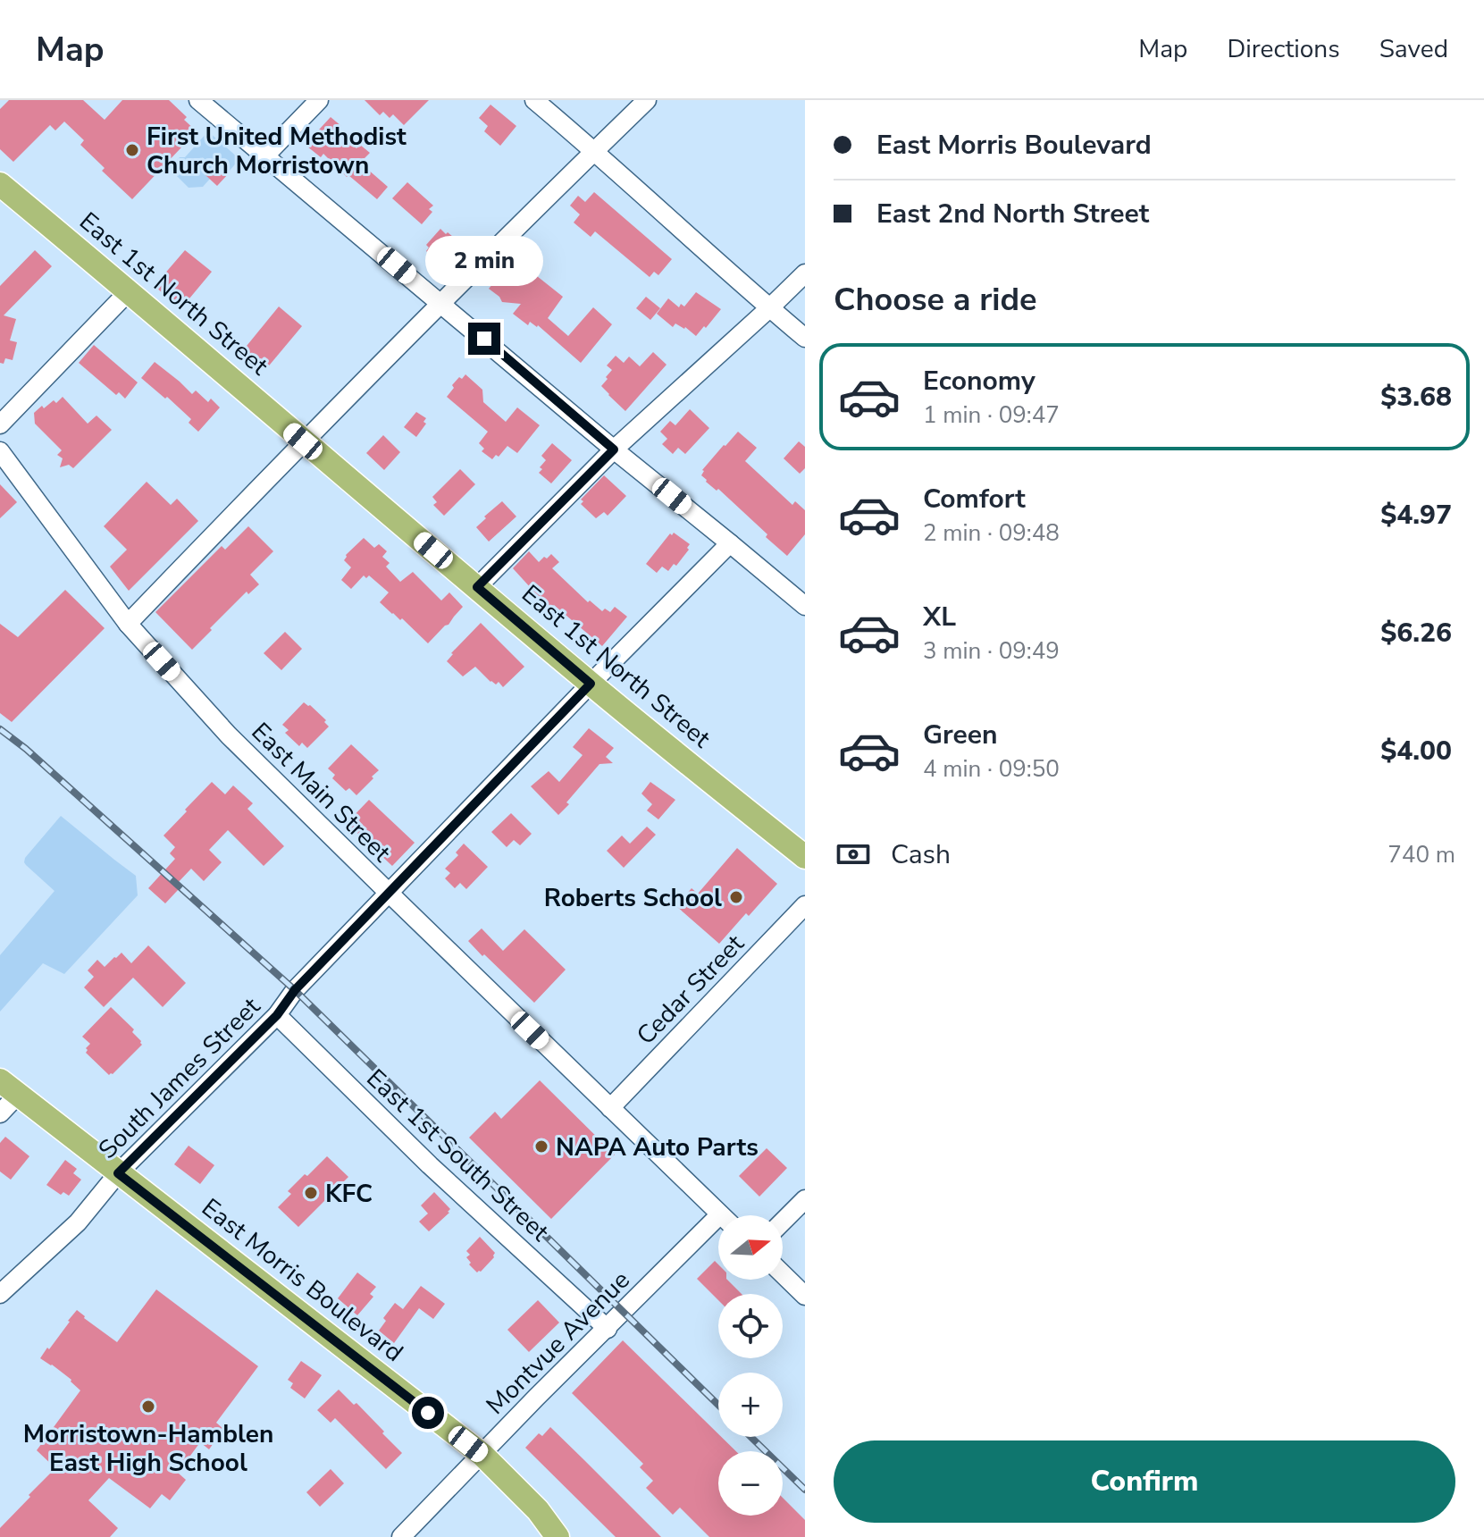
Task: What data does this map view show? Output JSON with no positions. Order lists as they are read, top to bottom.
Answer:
{
  "streets": {
    "main road": ["East 1st North Street", "East Morris Boulevard"],
    "street": [
      "East Main Street",
      "Cedar Street",
      "South James Street",
      "East 1st South Street",
      "Montvue Avenue"
    ]
  },
  "crossings": [
    ["East 1st North Street", "South James Street"],
    ["East Main Street", "Cedar Street"],
    ["East Main Street", "South James Street"],
    ["East Main Street", "Montvue Avenue"],
    ["South James Street", "East 1st South Street"],
    ["South James Street", "East Morris Boulevard"],
    ["East 1st South Street", "Montvue Avenue"],
    ["East Morris Boulevard", "Montvue Avenue"]
  ],
  "places": [
    "First United Methodist Church Morristown",
    "Roberts School",
    "NAPA Auto Parts",
    "KFC",
    "Morristown-Hamblen East High School"
  ],
  "north": "right",
  "page": {
    "header": "Map",
    "nav": ["Map", "Directions", "Saved"],
    "banner": ["East Morris Boulevard", "East 2nd North Street"],
    "bubble": "2 min",
    "heading": "Choose a ride",
    "list": [
      {
        "name": "Economy",
        "note": "1 min · 09:47",
        "value": "$3.68"
      },
      {
        "name": "Comfort",
        "note": "2 min · 09:48",
        "value": "$4.97"
      },
      {
        "name": "XL",
        "note": "3 min · 09:49",
        "value": "$6.26"
      },
      {
        "name": "Green",
        "note": "4 min · 09:50",
        "value": "$4.00"
      }
    ],
    "pay": ["Cash", "740 m"],
    "map_buttons": ["+", "−"],
    "buttons": "Confirm"
  }
}
